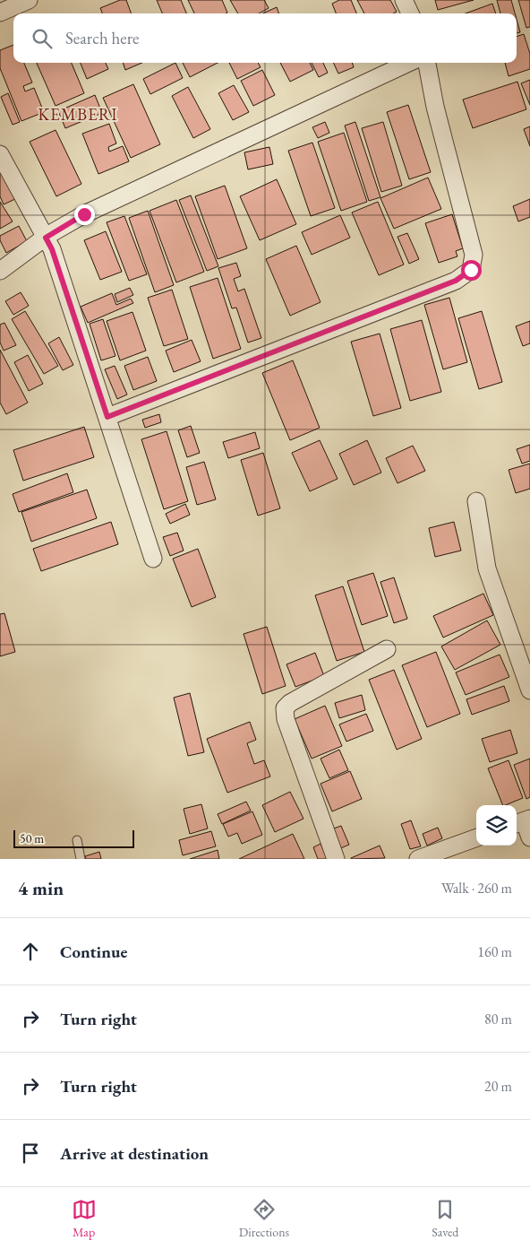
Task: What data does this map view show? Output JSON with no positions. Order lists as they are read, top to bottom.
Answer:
{
  "districts": ["KEMBERI"],
  "scale_bar": "50 m",
  "page": {
    "search": "Search here",
    "scale": "50 m",
    "heading": ["4 min", "Walk · 260 m"],
    "list": [
      ["Continue", "160 m"],
      ["Turn right", "80 m"],
      ["Turn right", "20 m"],
      "Arrive at destination"
    ],
    "nav": ["Map", "Directions", "Saved"]
  }
}
